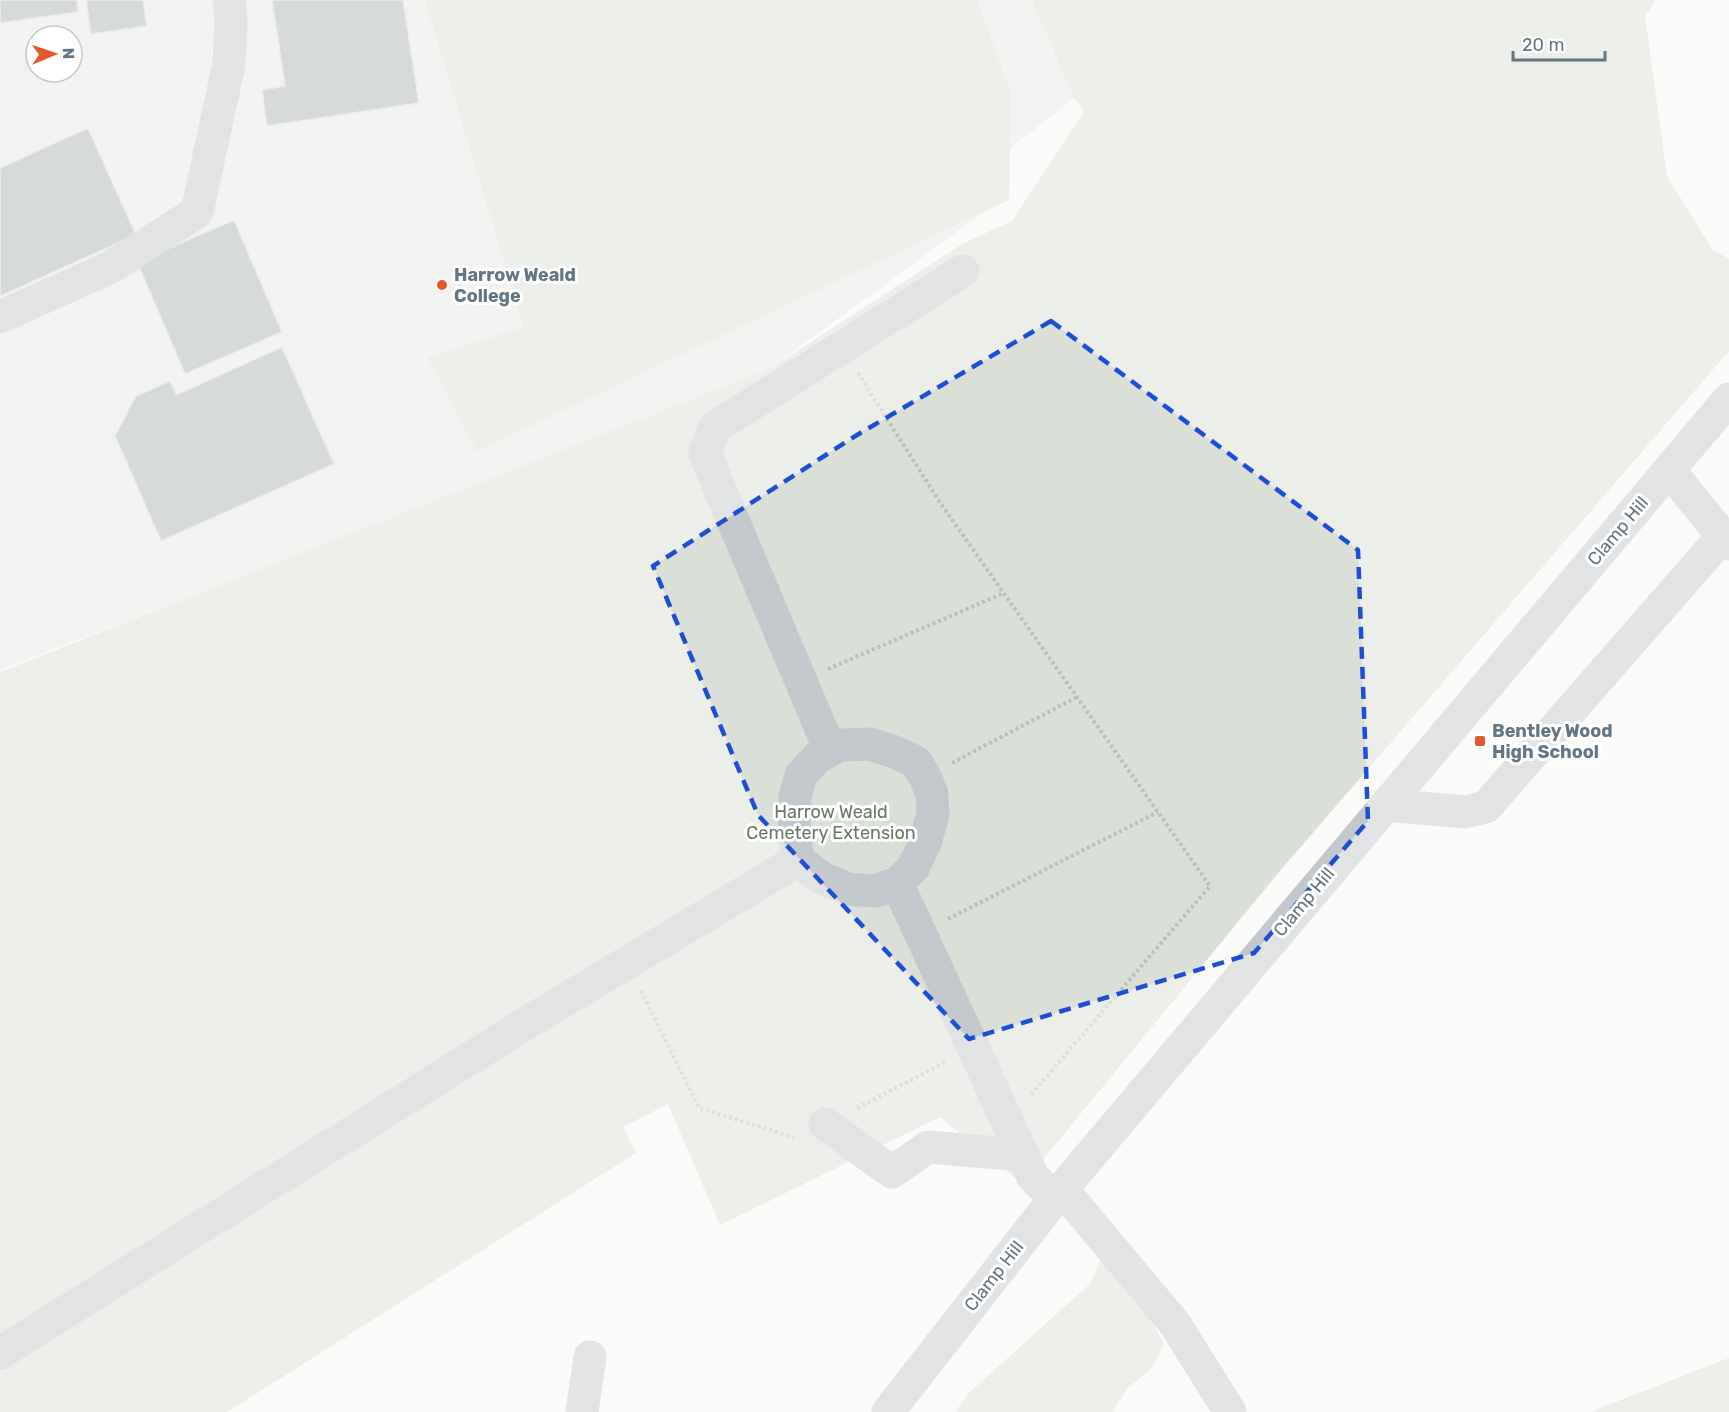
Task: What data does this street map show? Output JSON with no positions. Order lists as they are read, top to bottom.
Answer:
{
  "streets": {
    "street": ["Clamp Hill"]
  },
  "parks": ["Harrow Weald Cemetery Extension"],
  "places": {
    "other": ["Harrow Weald College"],
    "transit": ["Bentley Wood High School"]
  },
  "scale_bar": "20 m",
  "north": "right"
}
